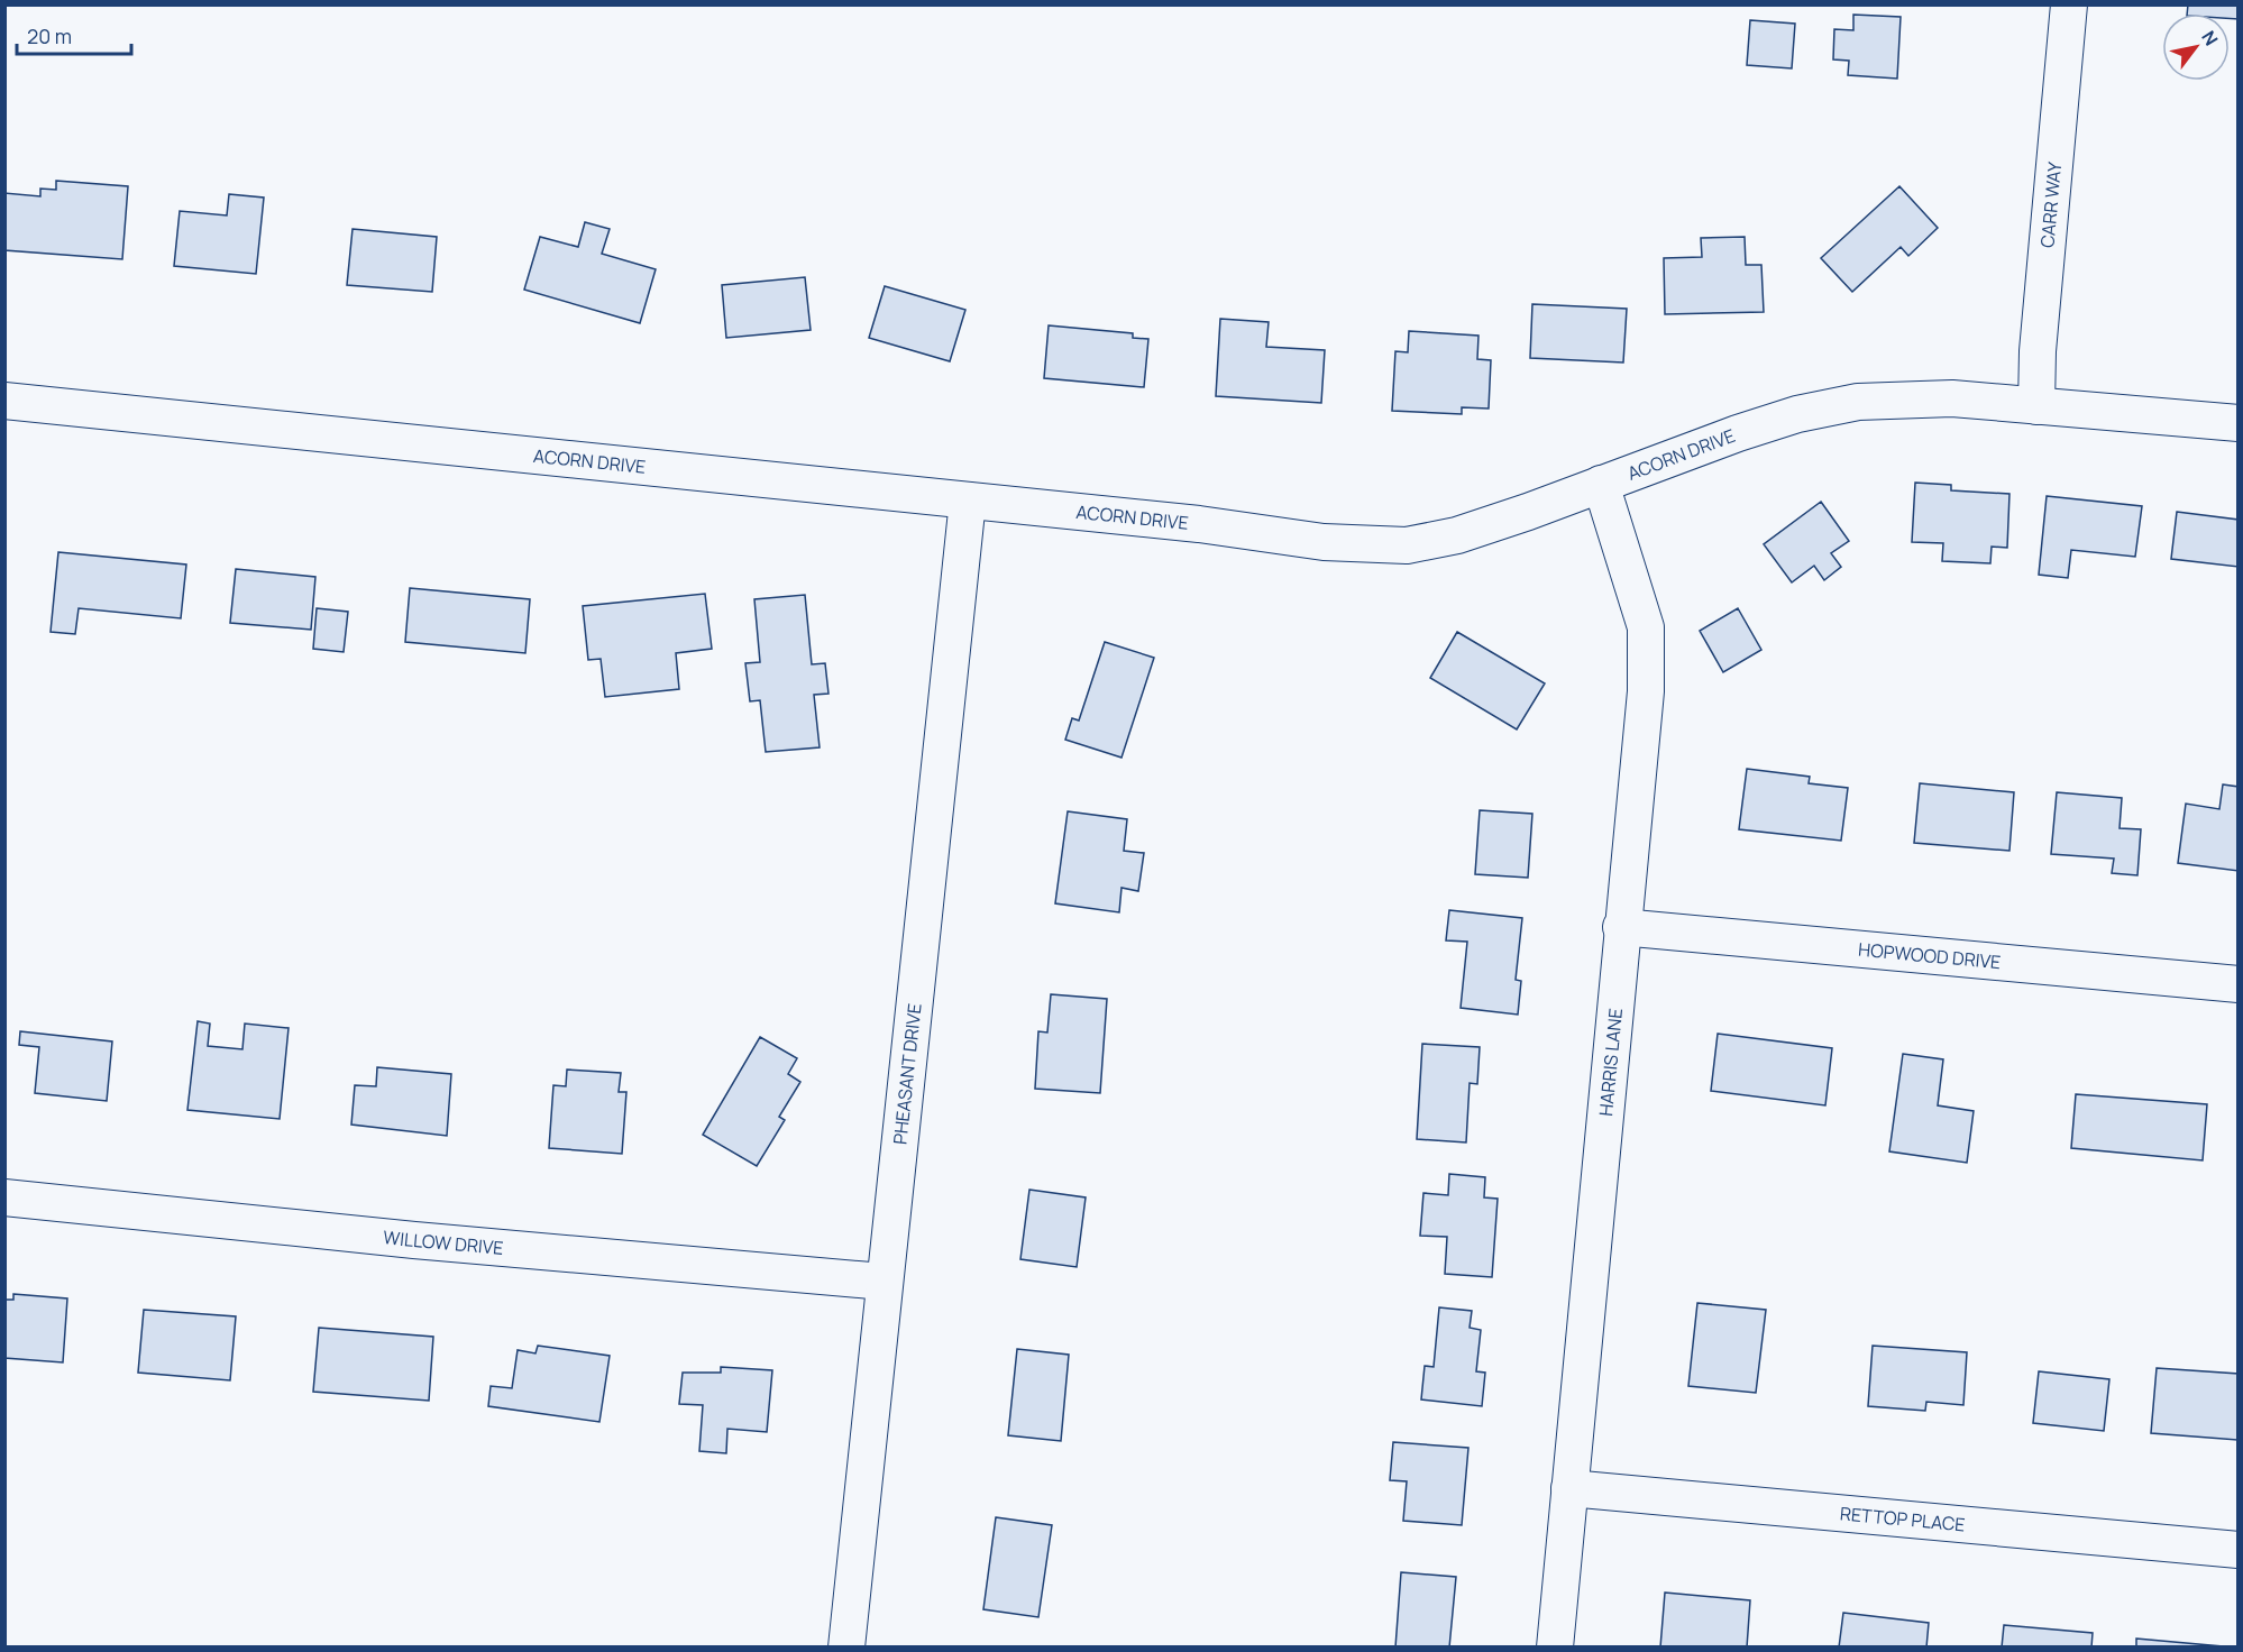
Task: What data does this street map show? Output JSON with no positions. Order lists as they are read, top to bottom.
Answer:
{
  "streets": {
    "street": [
      "CARR WAY",
      "ACORN DRIVE",
      "HOPWOOD DRIVE",
      "HARRIS LANE",
      "PHEASANT DRIVE",
      "WILLOW DRIVE",
      "RETTOP PLACE"
    ]
  },
  "crossings": [
    ["CARR WAY", "ACORN DRIVE"],
    ["ACORN DRIVE", "HARRIS LANE"],
    ["ACORN DRIVE", "PHEASANT DRIVE"],
    ["HOPWOOD DRIVE", "HARRIS LANE"],
    ["HARRIS LANE", "RETTOP PLACE"],
    ["PHEASANT DRIVE", "WILLOW DRIVE"]
  ],
  "scale_bar": "20 m",
  "north": "top right"
}
